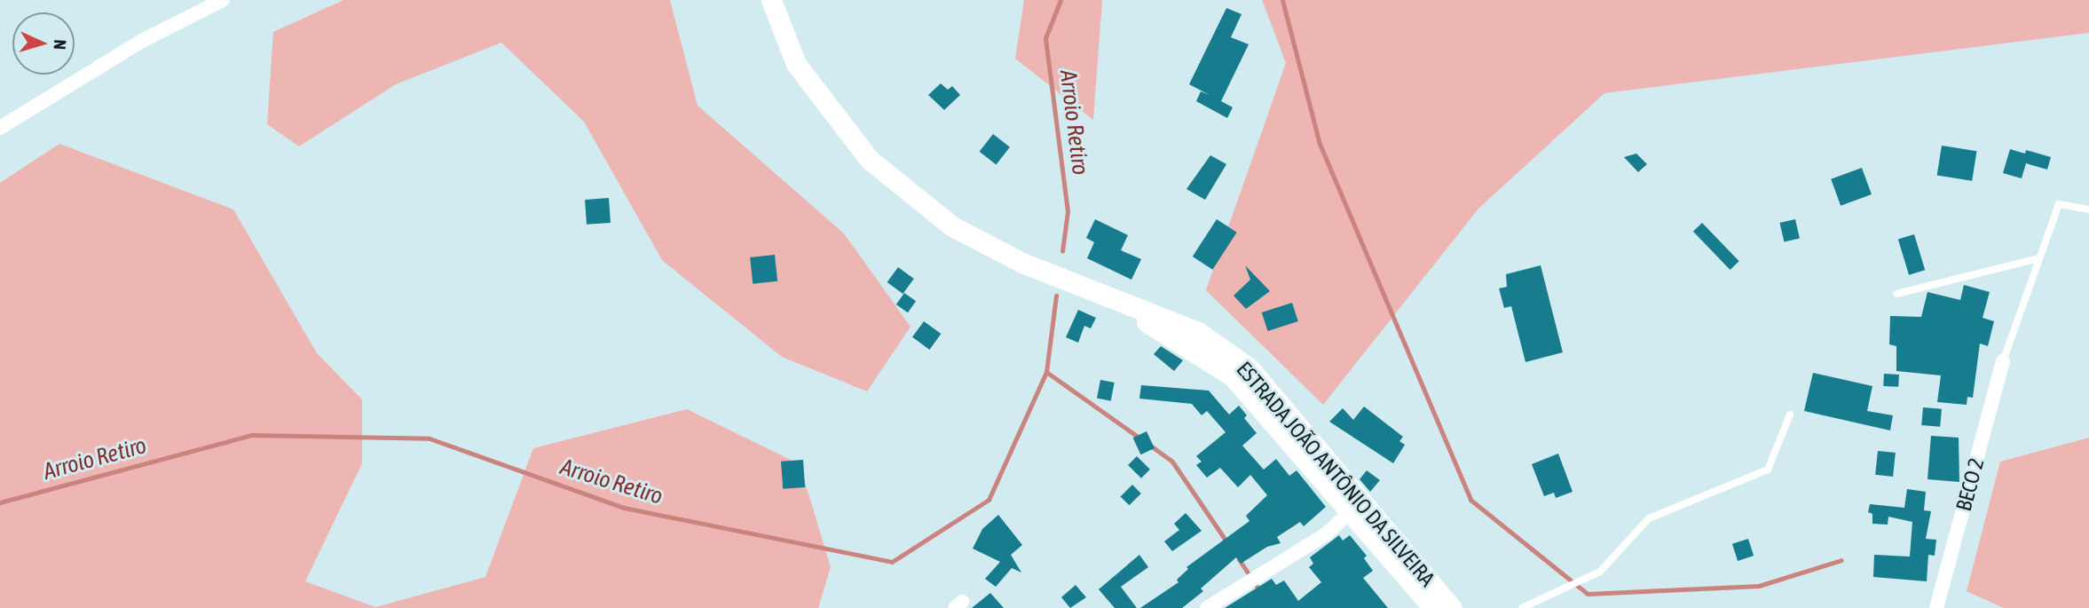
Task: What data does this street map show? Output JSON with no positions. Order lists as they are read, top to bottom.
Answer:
{
  "streets": {
    "main road": ["ESTRADA JOÃO ANTÔNIO DA SILVEIRA"],
    "street": ["BECO 2"]
  },
  "water": ["Arroio Retiro"],
  "north": "right"
}
